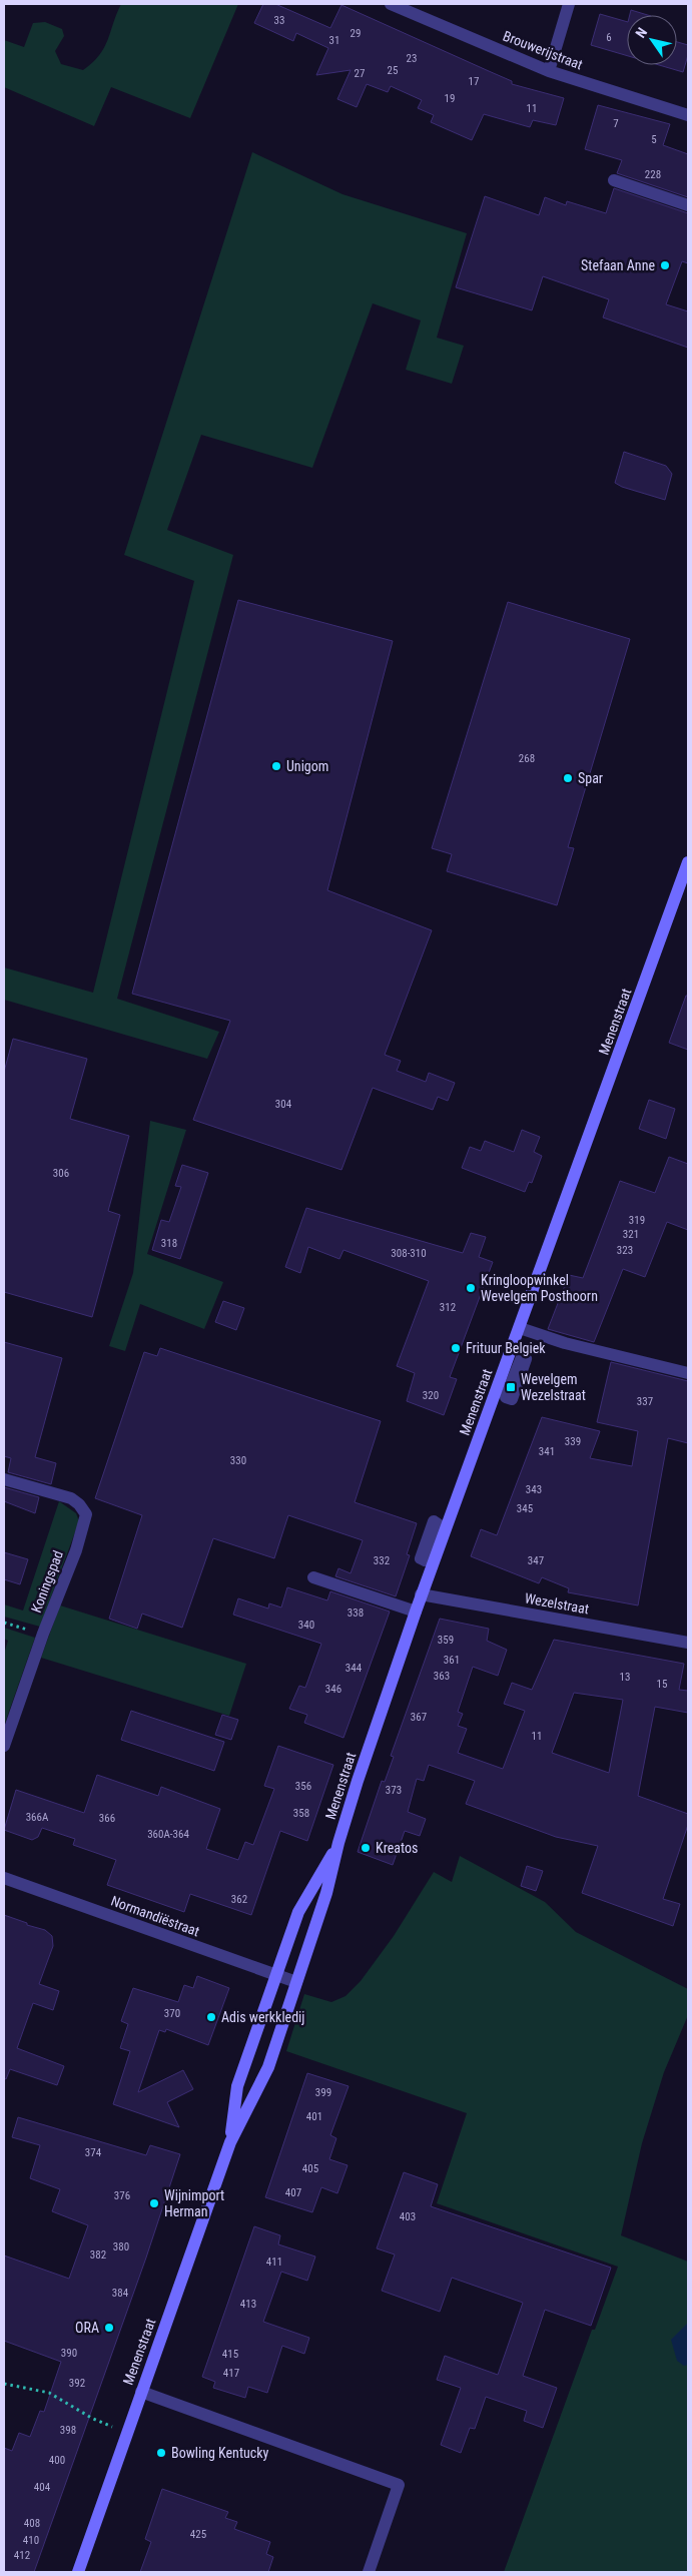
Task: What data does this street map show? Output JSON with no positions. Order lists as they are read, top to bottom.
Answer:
{
  "streets": {
    "main road": ["Menenstraat"],
    "street": [
      "Brouwerijstraat",
      "Koningspad",
      "Wezelstraat",
      "Normandiëstraat"
    ]
  },
  "crossings": [
    ["Menenstraat", "Wezelstraat"],
    ["Menenstraat", "Normandiëstraat"]
  ],
  "places": {
    "other": [
      "Stefaan Anne",
      "Unigom",
      "Spar",
      "Kringloopwinkel Wevelgem Posthoorn",
      "Frituur Belgiek",
      "Kreatos",
      "Adis werkkledij",
      "Wijnimport Herman",
      "ORA",
      "Bowling Kentucky"
    ],
    "transit": ["Wevelgem Wezelstraat"]
  },
  "house_numbers": [
    "33",
    "29",
    "6",
    "31",
    "23",
    "25",
    "27",
    "17",
    "19",
    "11",
    "7",
    "5",
    "228",
    "268",
    "304",
    "306",
    "319",
    "321",
    "318",
    "323",
    "308-310",
    "312",
    "320",
    "337",
    "339",
    "341",
    "330",
    "343",
    "345",
    "332",
    "347",
    "338",
    "340",
    "359",
    "361",
    "344",
    "363",
    "13",
    "15",
    "346",
    "367",
    "11",
    "356",
    "373",
    "358",
    "366A",
    "366",
    "360A-364",
    "362",
    "370",
    "399",
    "401",
    "374",
    "405",
    "407",
    "376",
    "403",
    "380",
    "382",
    "411",
    "384",
    "413",
    "390",
    "415",
    "417",
    "392",
    "398",
    "400",
    "404",
    "408",
    "425",
    "410",
    "412"
  ],
  "north": "top left"
}
